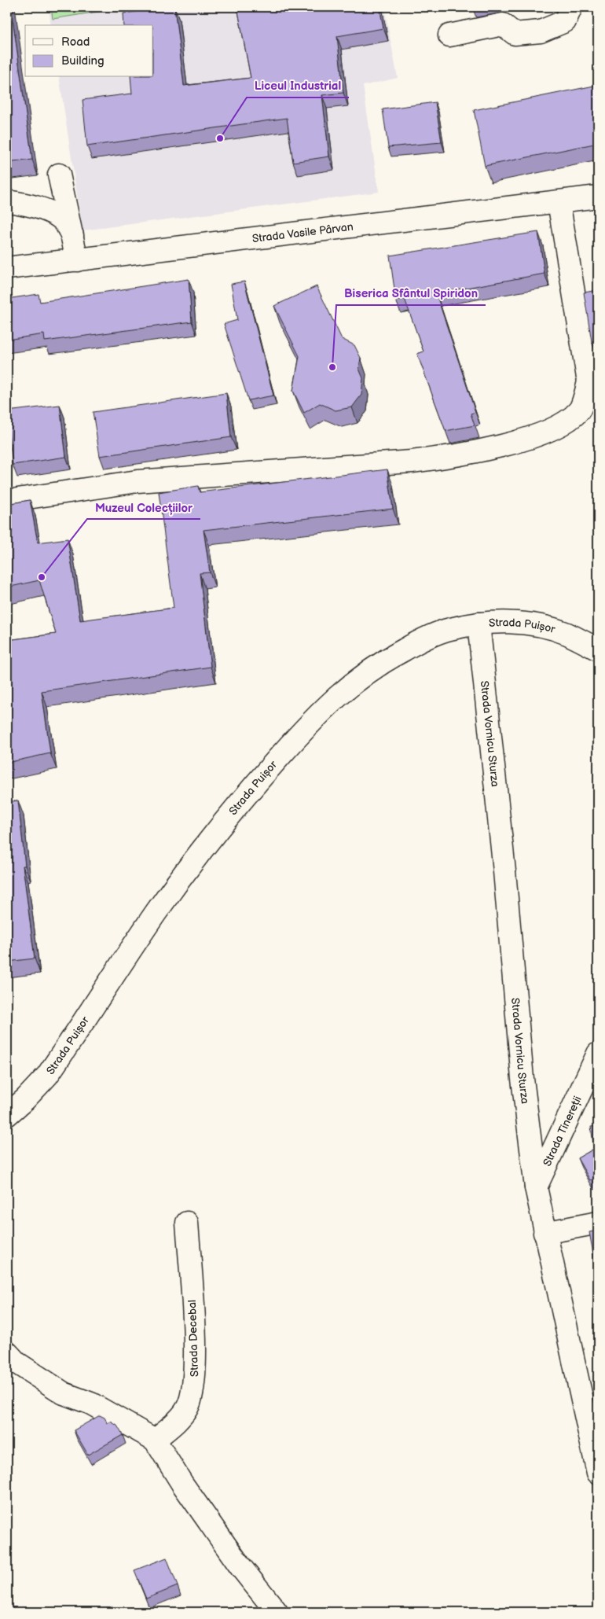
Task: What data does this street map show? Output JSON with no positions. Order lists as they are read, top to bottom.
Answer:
{
  "streets": {
    "street": [
      "Strada Vasile Pârvan",
      "Strada Puișor",
      "Strada Vornicu Sturza",
      "Strada Tinereții",
      "Strada Decebal"
    ]
  },
  "crossings": [
    ["Strada Puișor", "Strada Vornicu Sturza"],
    ["Strada Vornicu Sturza", "Strada Tinereții"]
  ],
  "places": ["Liceul Industrial", "Biserica Sfântul Spiridon", "Muzeul Colecțiilor"],
  "legend": ["Road", "Building"]
}
